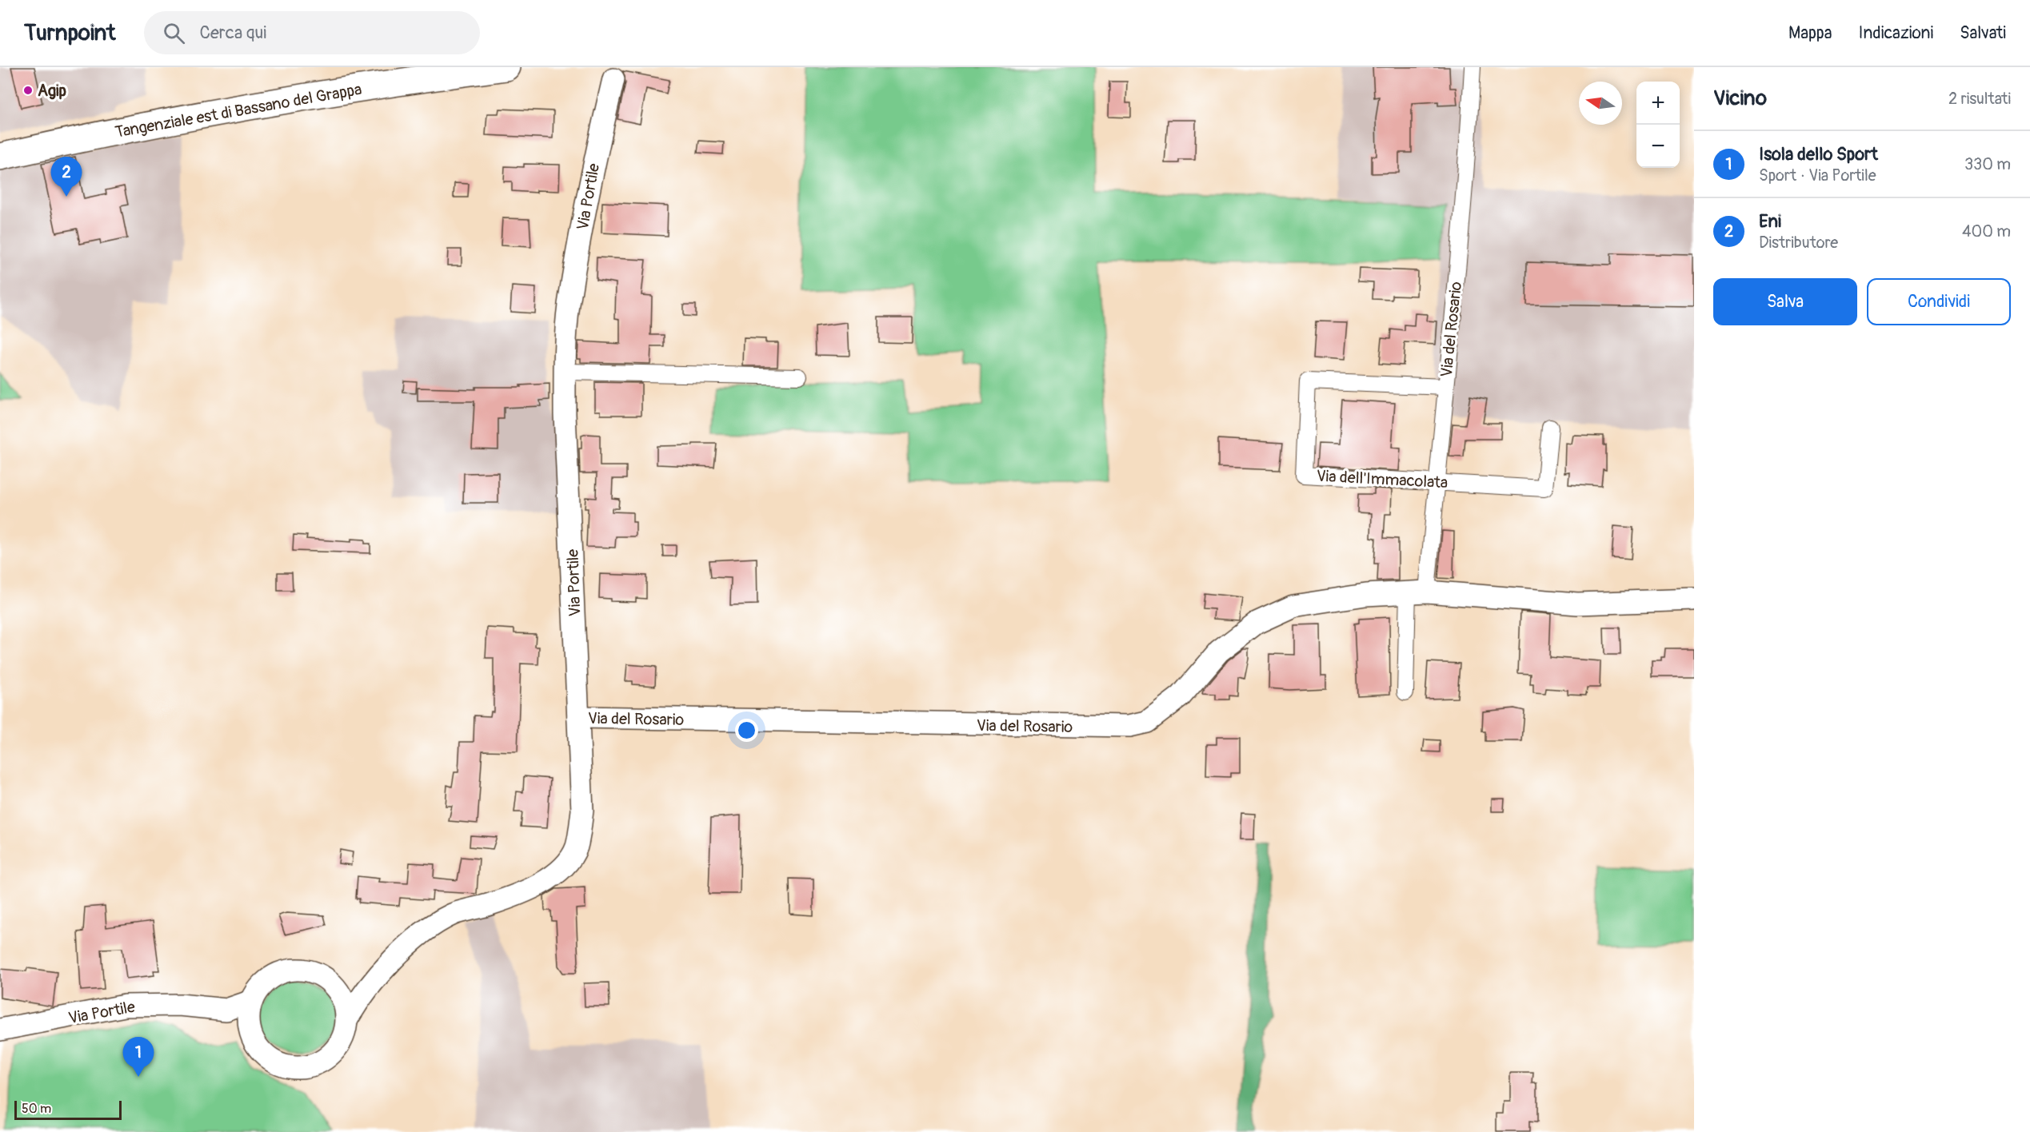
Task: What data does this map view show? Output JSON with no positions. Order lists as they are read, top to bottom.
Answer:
{
  "streets": {
    "highway": ["Tangenziale est di Bassano del Grappa"],
    "street": ["Via Portile", "Via del Rosario", "Via dell'Immacolata"]
  },
  "crossings": [
    ["Via Portile", "Via del Rosario"],
    ["Via del Rosario", "Via dell'Immacolata"]
  ],
  "places": ["Agip"],
  "scale_bar": "50 m",
  "north": "left",
  "page": {
    "header": "Turnpoint",
    "search": "Cerca qui",
    "nav": ["Mappa", "Indicazioni", "Salvati"],
    "heading": ["Vicino", "2 risultati"],
    "map_buttons": ["+", "−"],
    "list": [
      {
        "mark": "1",
        "name": "Isola dello Sport",
        "note": "Sport · Via Portile",
        "value": "330 m"
      },
      {
        "mark": "2",
        "name": "Eni",
        "note": "Distributore",
        "value": "400 m"
      }
    ],
    "pins": ["2", "1"],
    "buttons": ["Salva", "Condividi"],
    "scale": "50 m"
  }
}
